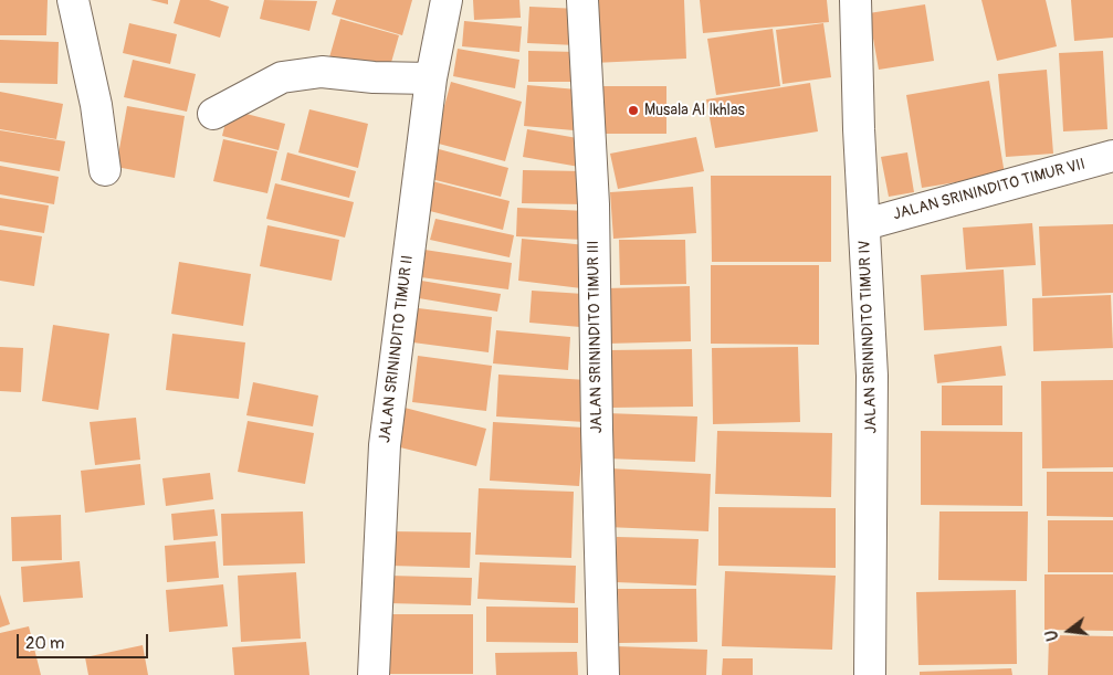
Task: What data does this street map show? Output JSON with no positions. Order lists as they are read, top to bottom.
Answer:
{
  "streets": {
    "street": [
      "JALAN SRININDITO TIMUR VII",
      "JALAN SRININDITO TIMUR III",
      "JALAN SRININDITO TIMUR IV",
      "JALAN SRININDITO TIMUR II"
    ]
  },
  "crossings": [
    ["JALAN SRININDITO TIMUR VII", "JALAN SRININDITO TIMUR IV"]
  ],
  "places": ["Musala Al Ikhlas"],
  "scale_bar": "20 m",
  "north": "left"
}
